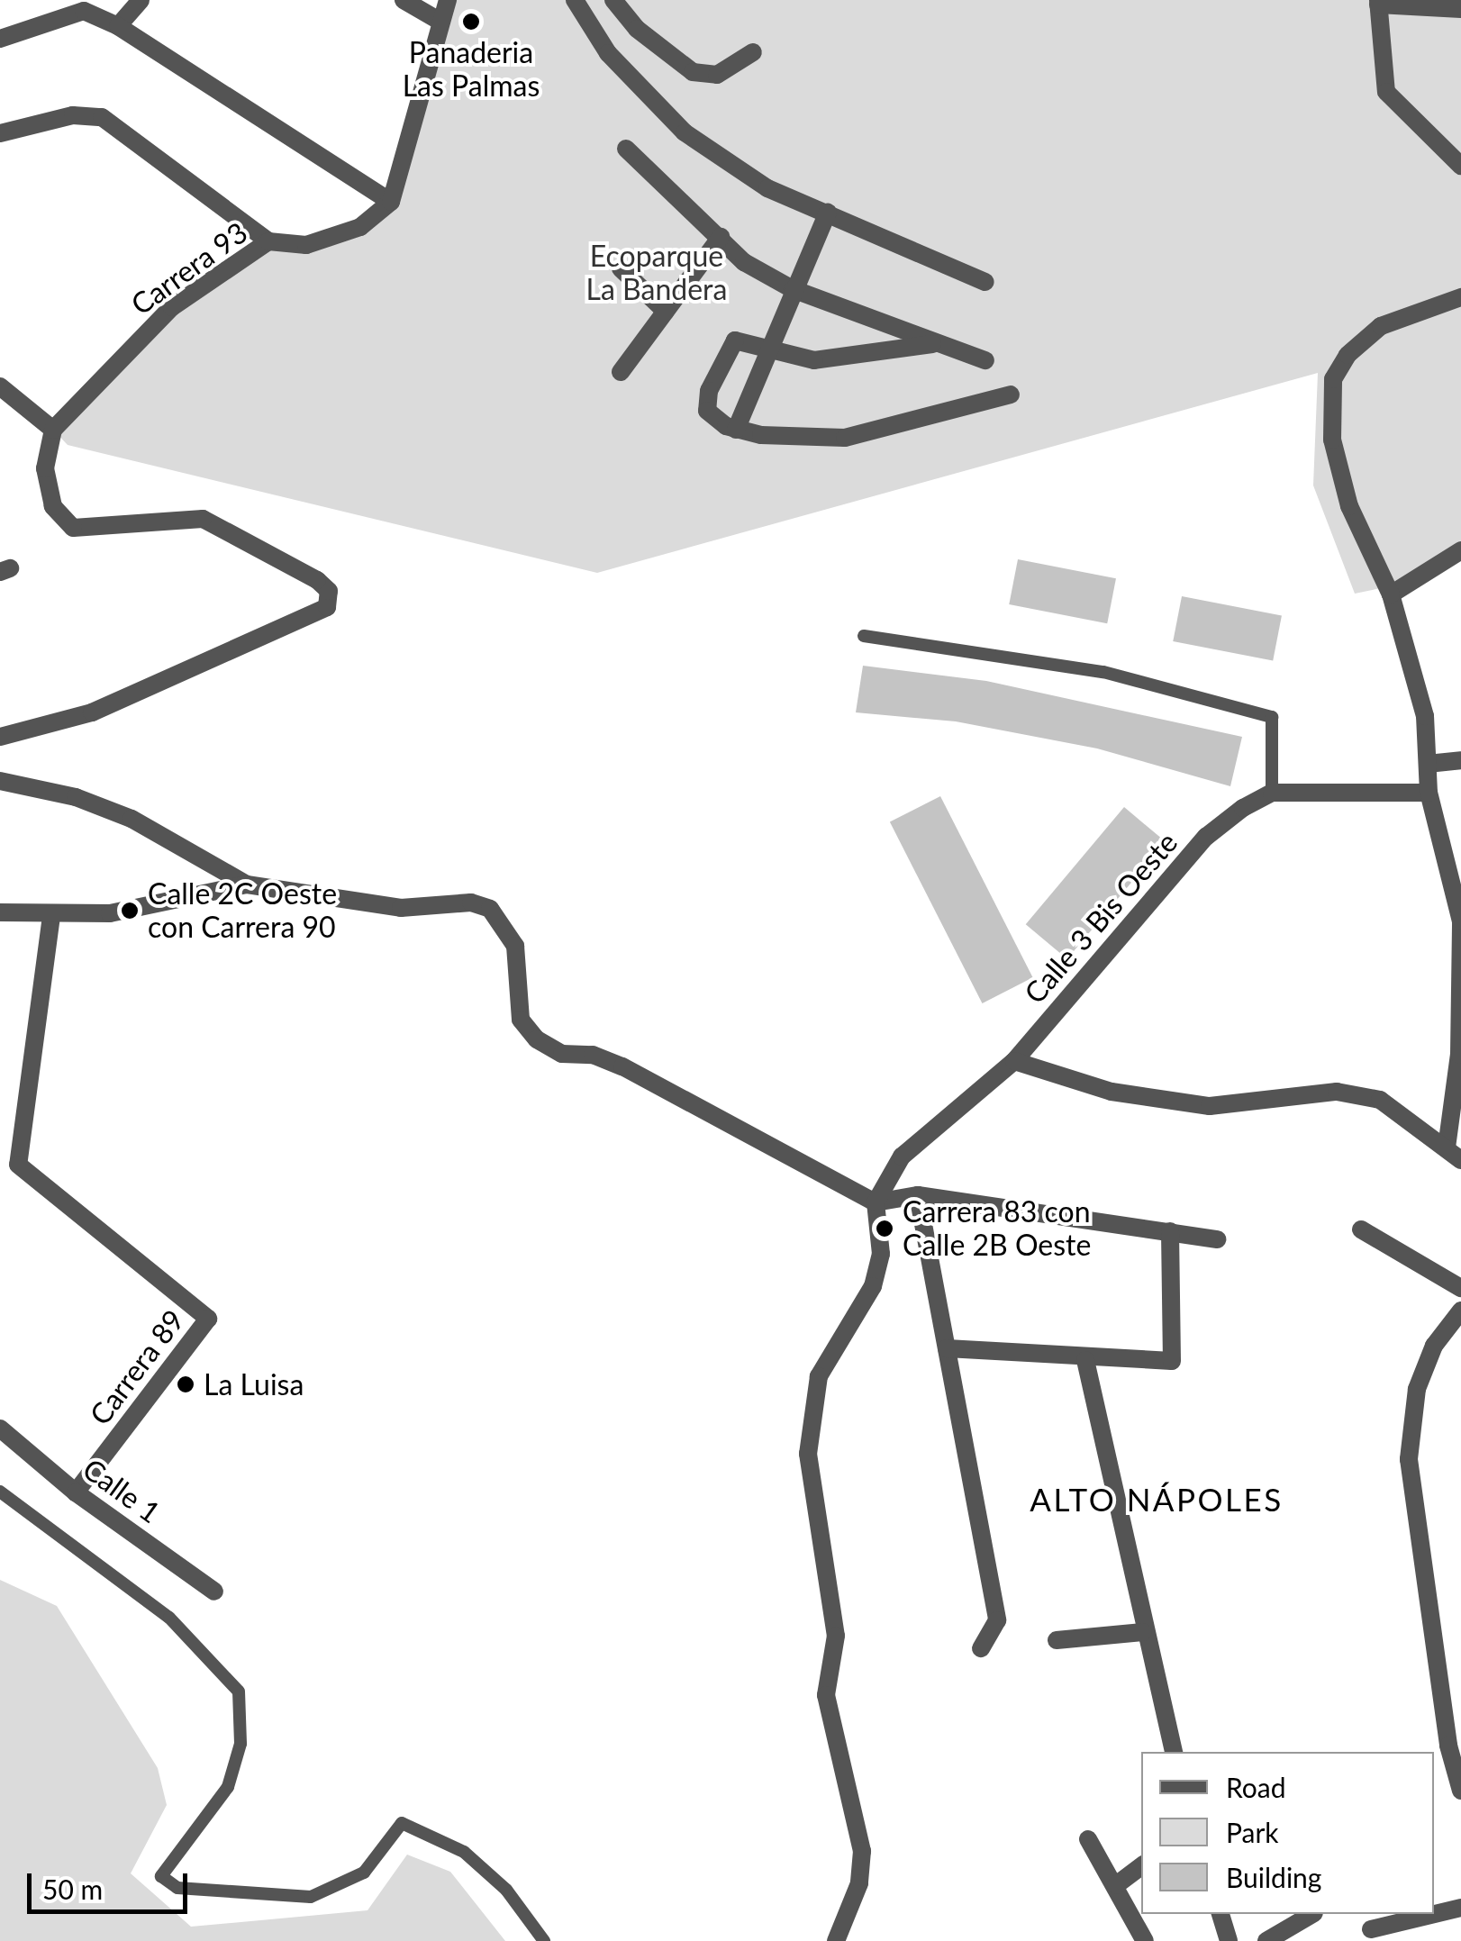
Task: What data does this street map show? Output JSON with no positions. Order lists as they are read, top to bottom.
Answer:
{
  "streets": {
    "street": [
      "Carrera 93",
      "Calle 3 Bis Oeste",
      "Carrera 89",
      "Calle 1"
    ]
  },
  "crossings": [
    ["Carrera 89", "Calle 1"]
  ],
  "districts": ["ALTO NÁPOLES"],
  "parks": ["Ecoparque La Bandera"],
  "places": [
    "Panaderia Las Palmas",
    "Calle 2C Oeste con Carrera 90",
    "Carrera 83 con Calle 2B Oeste",
    "La Luisa"
  ],
  "legend": ["Road", "Park", "Building"],
  "scale_bar": "50 m"
}
